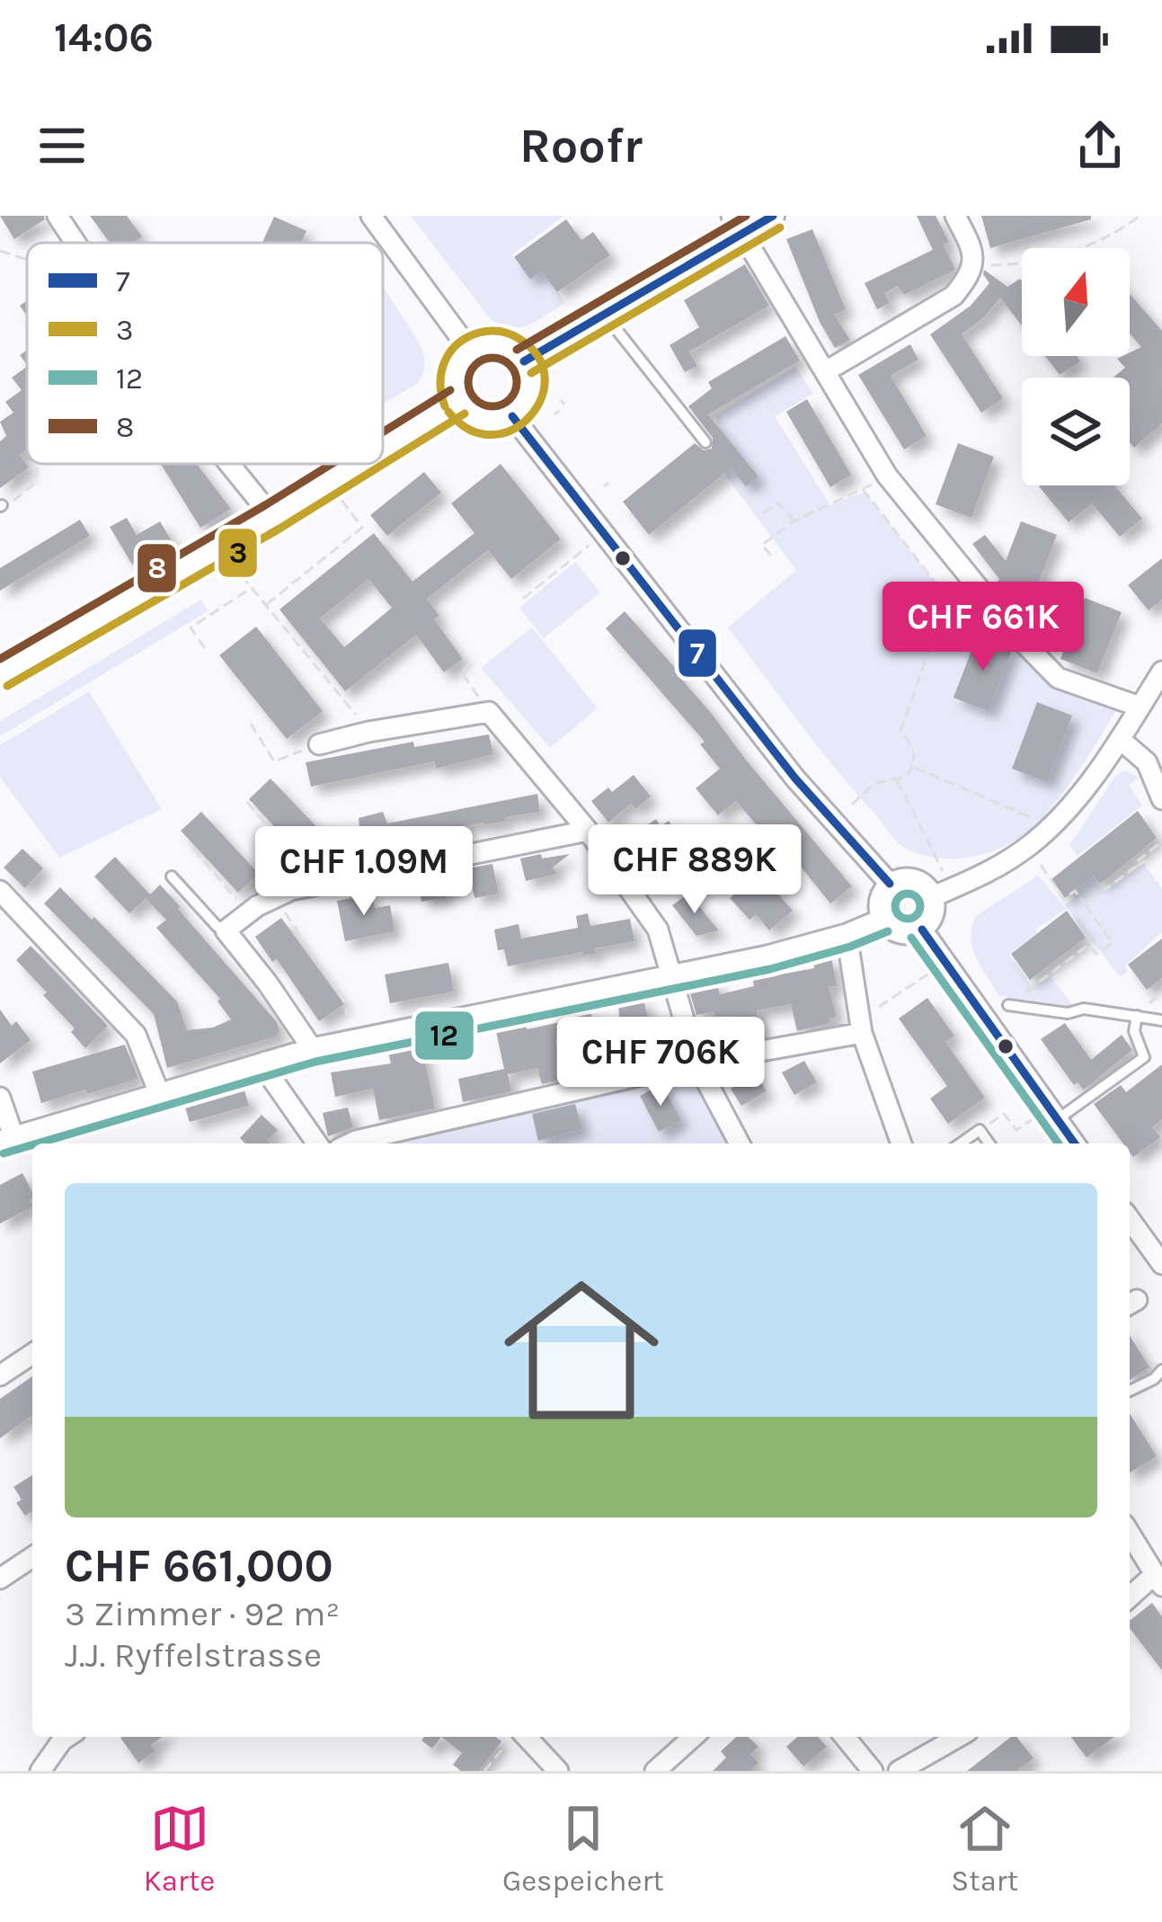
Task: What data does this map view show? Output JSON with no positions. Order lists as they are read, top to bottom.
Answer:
{
  "lines": [
    "transit line 7",
    "transit line 8",
    "transit line 3",
    "transit line 12"
  ],
  "legend": [
    "7",
    "3",
    "12",
    "8"
  ],
  "north": "top",
  "page": {
    "status": "14:06",
    "header": "Roofr",
    "price": [
      "CHF 661K",
      "CHF 889K",
      "CHF 1.09M",
      "CHF 706K"
    ],
    "list": [
      {
        "name": "CHF 661,000",
        "note": "3 Zimmer · 92 m² · J.J. Ryffelstrasse"
      }
    ],
    "tabs": ["Karte", "Gespeichert", "Start"]
  }
}
